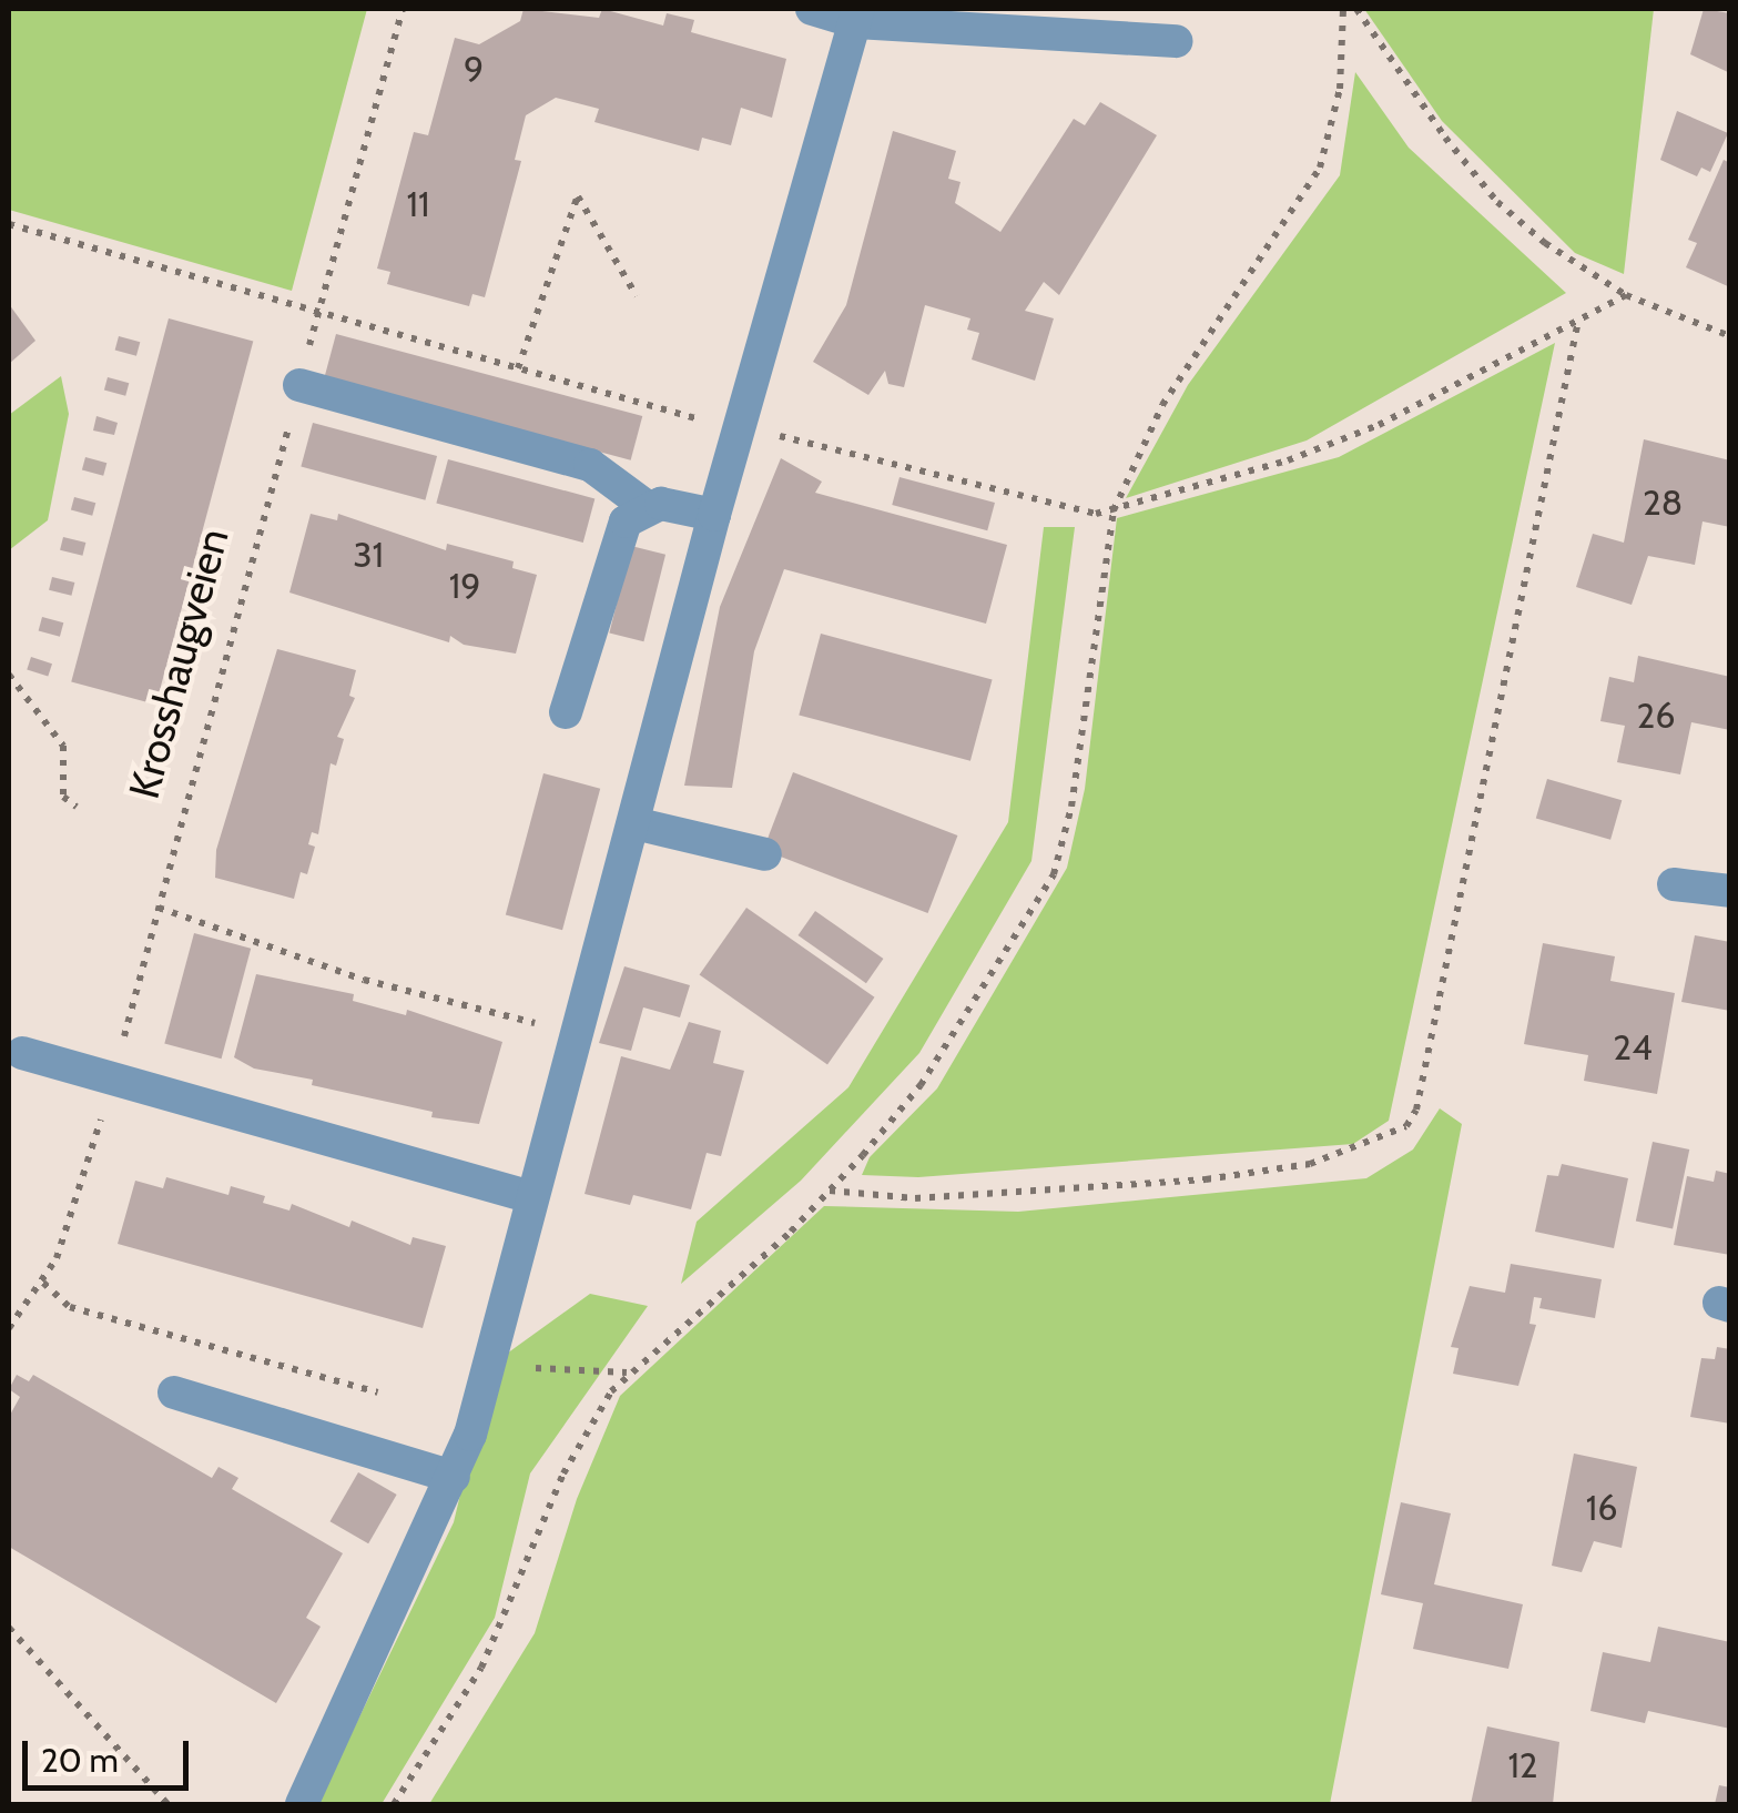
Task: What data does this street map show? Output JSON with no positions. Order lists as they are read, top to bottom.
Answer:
{
  "streets": {
    "path": ["Krosshaugveien"]
  },
  "house_numbers": [
    "9",
    "11",
    "28",
    "31",
    "19",
    "26",
    "24",
    "16",
    "12"
  ],
  "scale_bar": "20 m"
}
